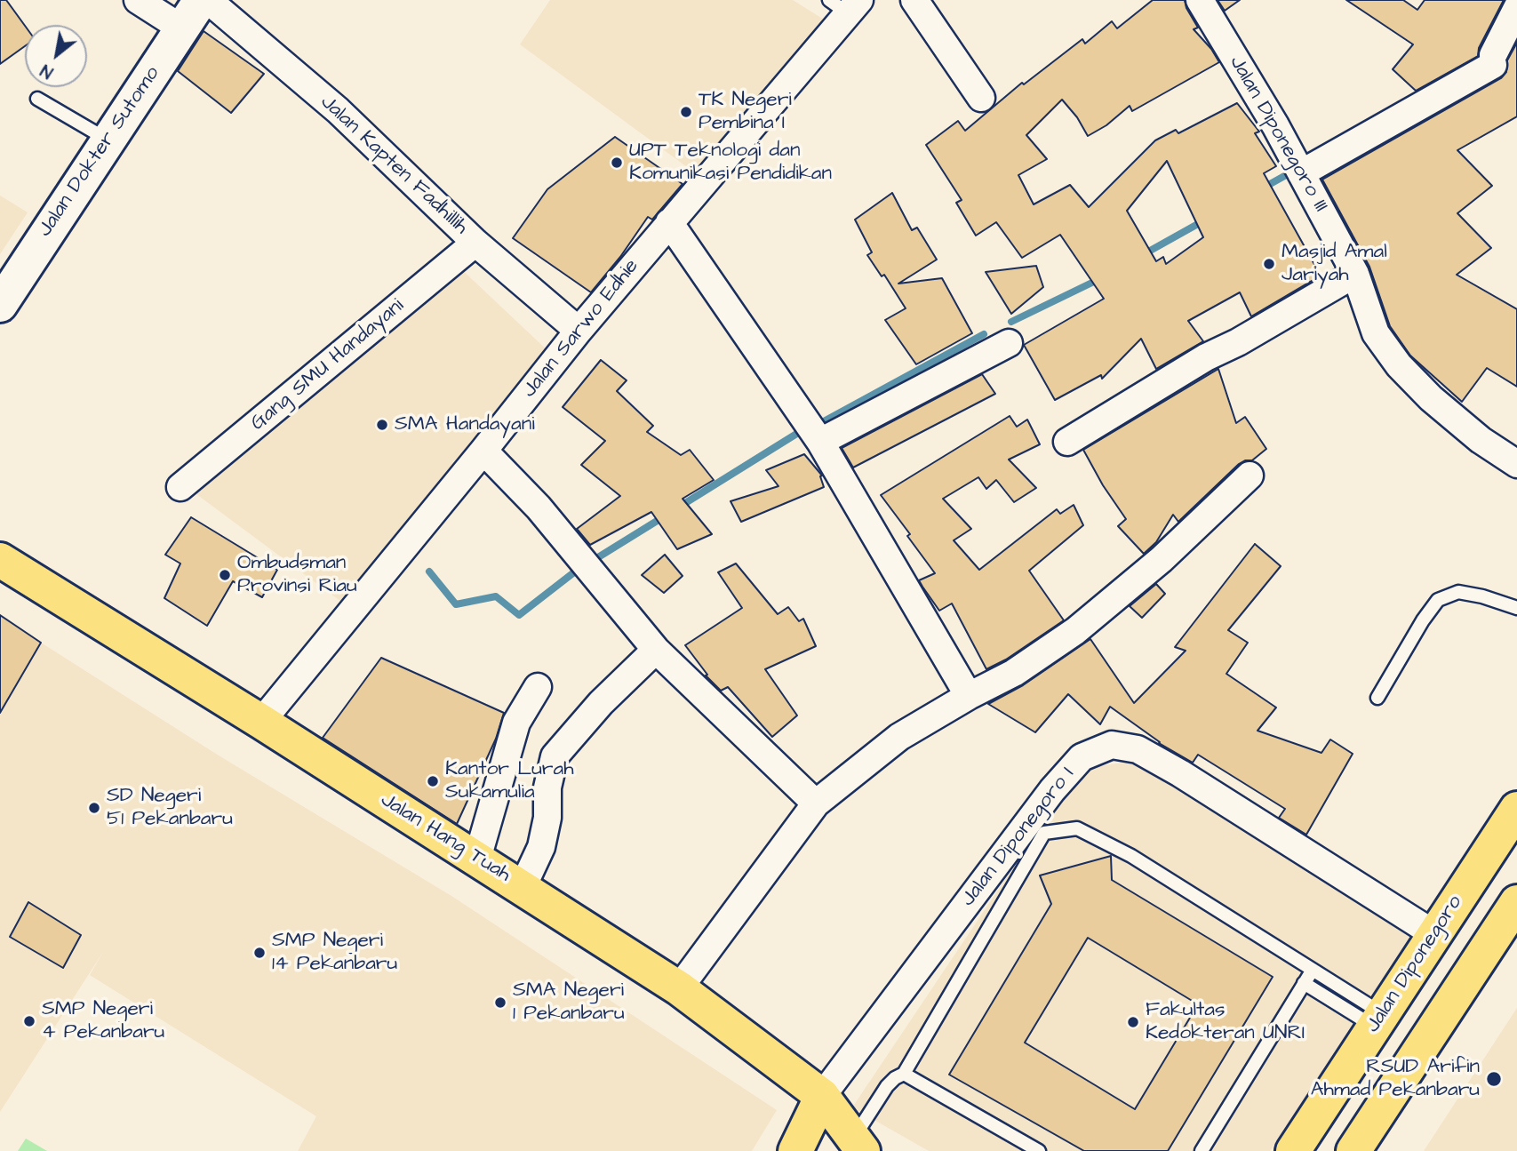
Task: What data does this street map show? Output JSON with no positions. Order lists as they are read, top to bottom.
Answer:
{
  "streets": {
    "main road": ["Jalan Dokter Sutomo", "Jalan Hang Tuah", "Jalan Diponegoro"],
    "street": [
      "Jalan Diponegoro III",
      "Jalan Kapten Fadhillih",
      "Jalan Sarwo Edhie",
      "Gang SMU Handayani",
      "Jalan Diponegoro I"
    ]
  },
  "crossings": [
    ["Jalan Kapten Fadhillih", "Jalan Sarwo Edhie"],
    ["Jalan Kapten Fadhillih", "Gang SMU Handayani"],
    ["Jalan Sarwo Edhie", "Jalan Hang Tuah"],
    ["Jalan Diponegoro I", "Jalan Hang Tuah"],
    ["Jalan Diponegoro I", "Jalan Diponegoro"]
  ],
  "places": [
    "TK Negeri Pembina I",
    "UPT Teknologi dan Komunikasi Pendidikan",
    "Masjid Amal Jariyah",
    "SMA Handayani",
    "Ombudsman Provinsi Riau",
    "Kantor Lurah Sukamulia",
    "SD Negeri 51 Pekanbaru",
    "SMP Negeri 14 Pekanbaru",
    "SMA Negeri 1 Pekanbaru",
    "SMP Negeri 4 Pekanbaru",
    "Fakultas Kedokteran UNRI",
    "RSUD Arifin Ahmad Pekanbaru"
  ],
  "north": "bottom left"
}
